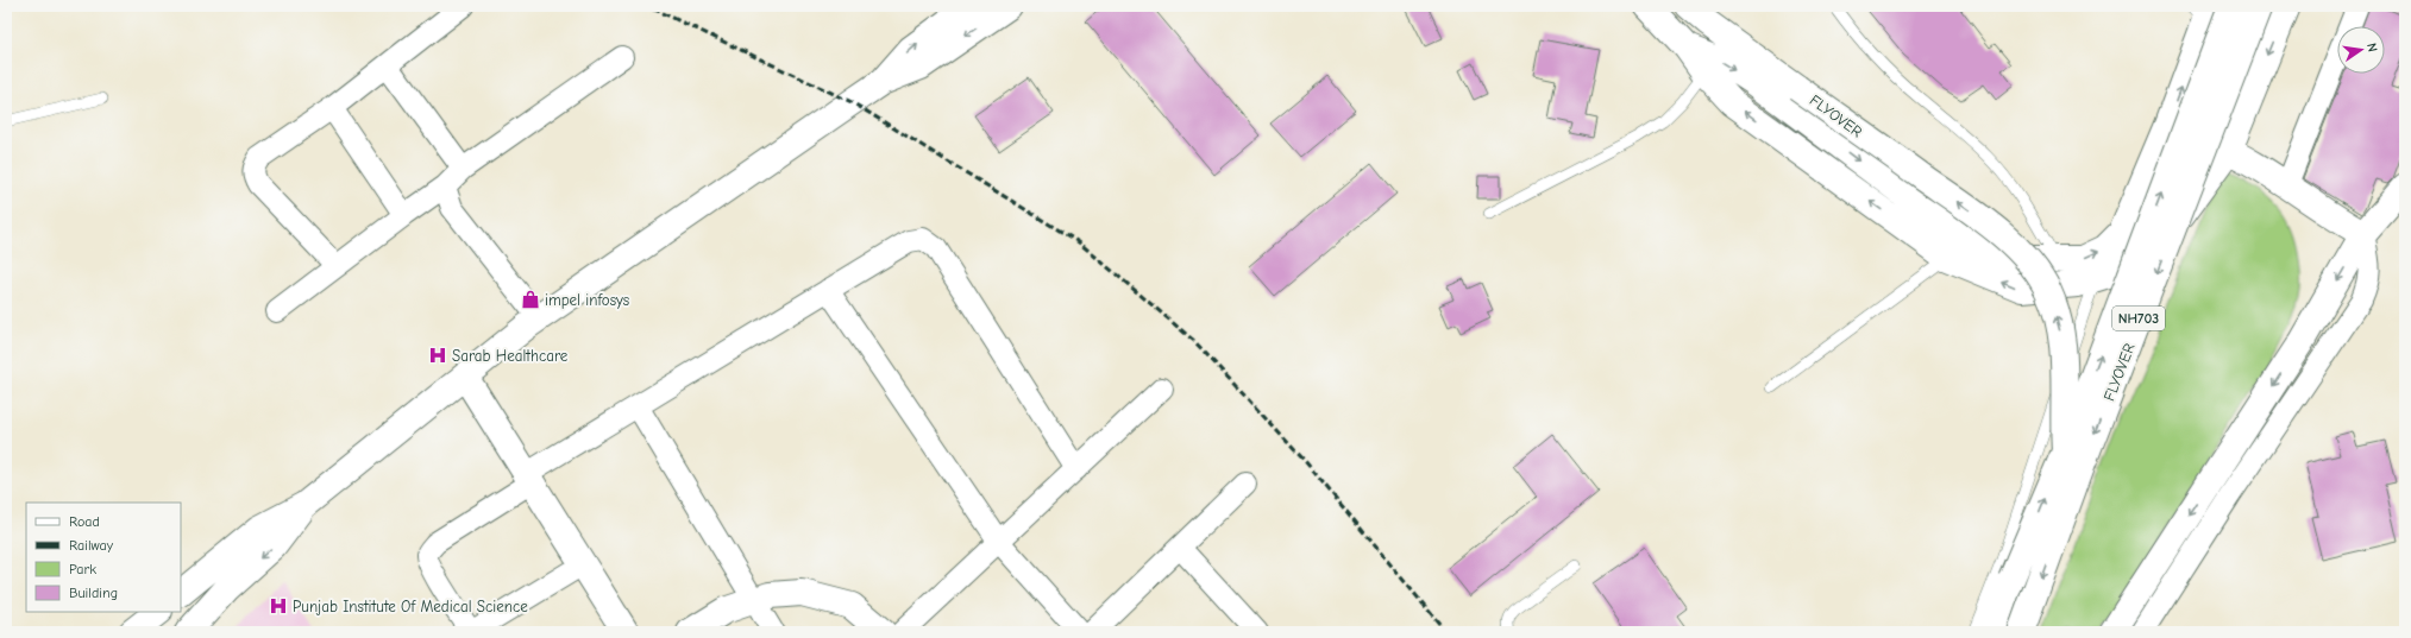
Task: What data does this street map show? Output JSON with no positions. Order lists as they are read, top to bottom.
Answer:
{
  "streets": {
    "main road": ["FLYOVER", "NH703"]
  },
  "places": {
    "shop": ["impel infosys"],
    "hospital": ["Sarab Healthcare", "Punjab Institute Of Medical Science"]
  },
  "legend": [
    "Road",
    "Railway",
    "Park",
    "Building"
  ],
  "north": "right"
}
